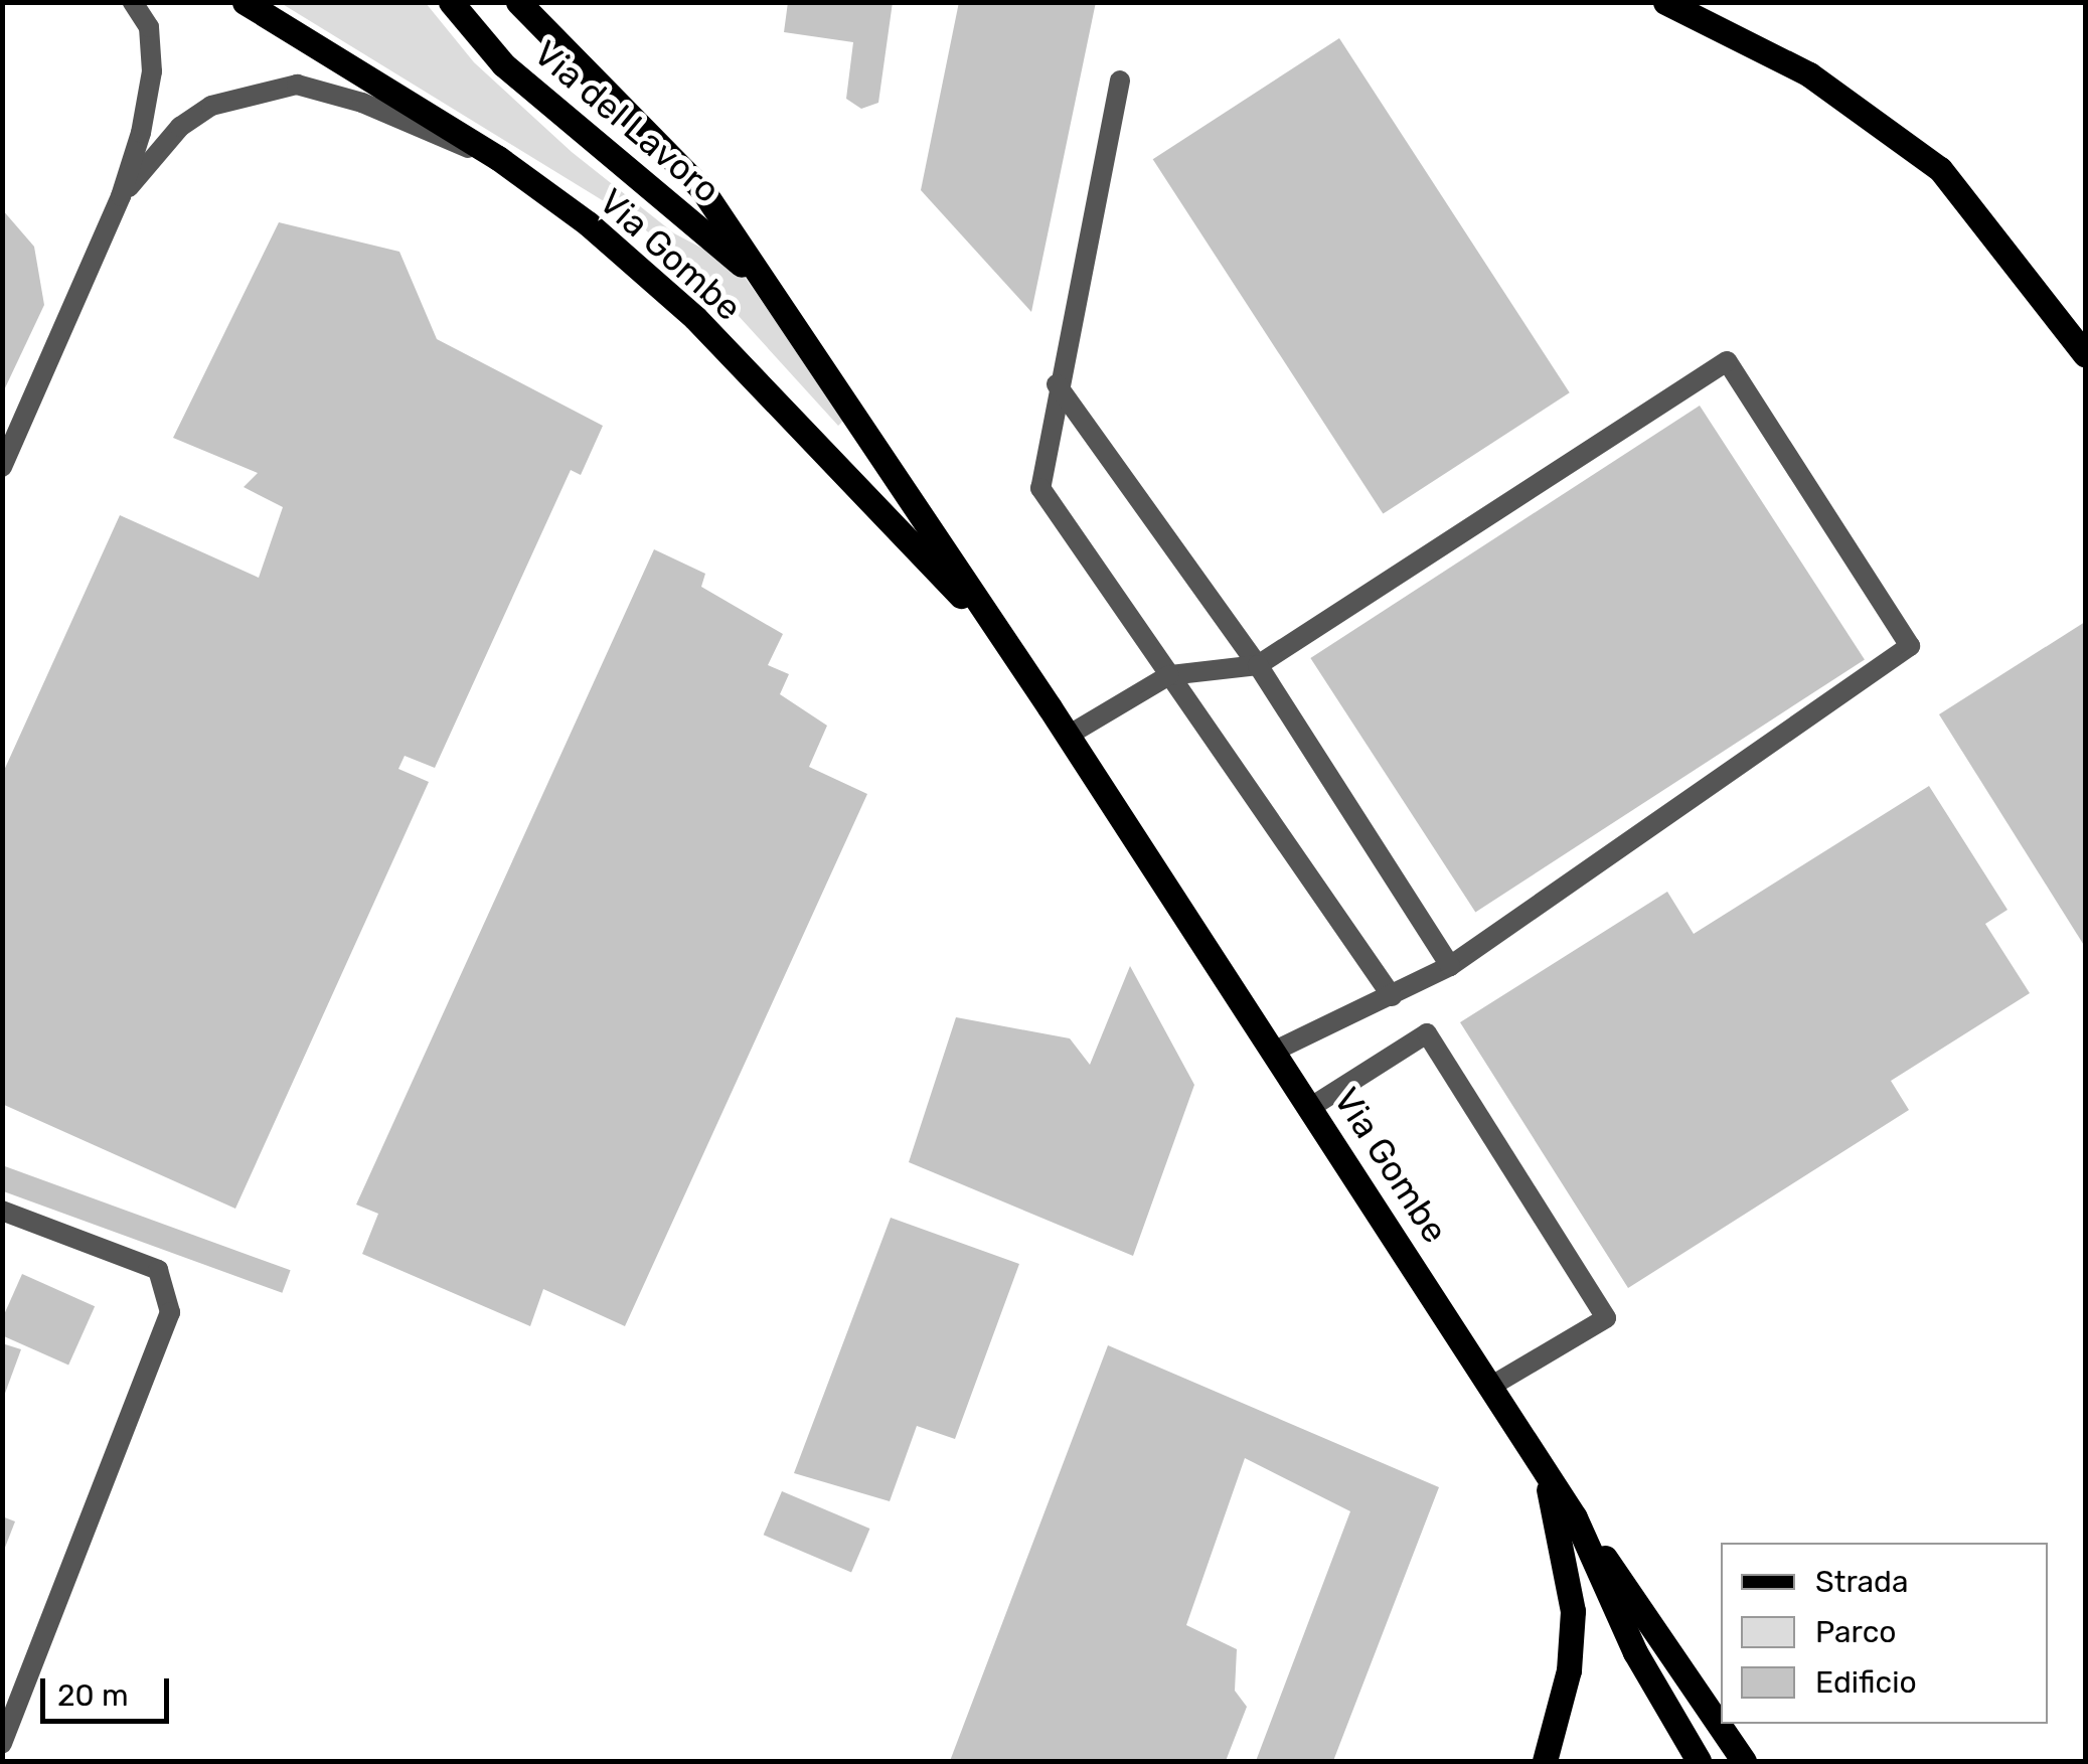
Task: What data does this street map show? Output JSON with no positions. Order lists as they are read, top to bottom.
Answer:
{
  "streets": {
    "main road": ["Via del Lavoro", "Via Gombe"]
  },
  "crossings": [
    ["Via del Lavoro", "Via Gombe"]
  ],
  "legend": ["Strada", "Parco", "Edificio"],
  "scale_bar": "20 m"
}
